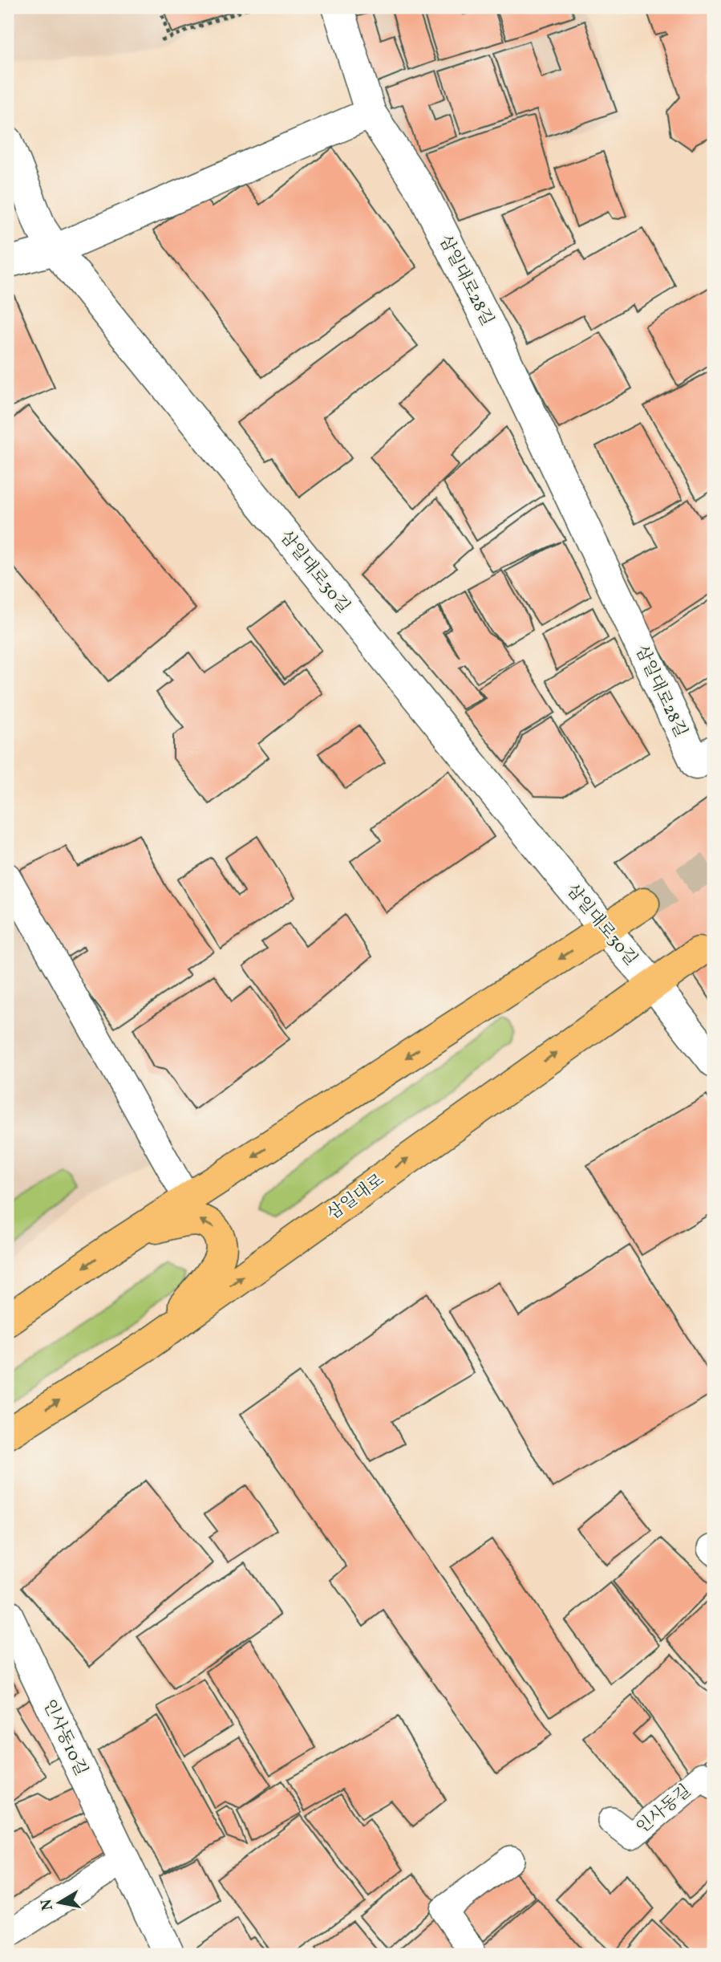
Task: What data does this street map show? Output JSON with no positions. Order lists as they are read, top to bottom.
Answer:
{
  "streets": {
    "main road": ["삼일대로"],
    "street": ["삼일대로28길", "삼일대로30길", "인사동10길"],
    "lane": ["인사동길"]
  },
  "crossings": [
    ["삼일대로30길", "삼일대로"]
  ],
  "north": "left"
}
